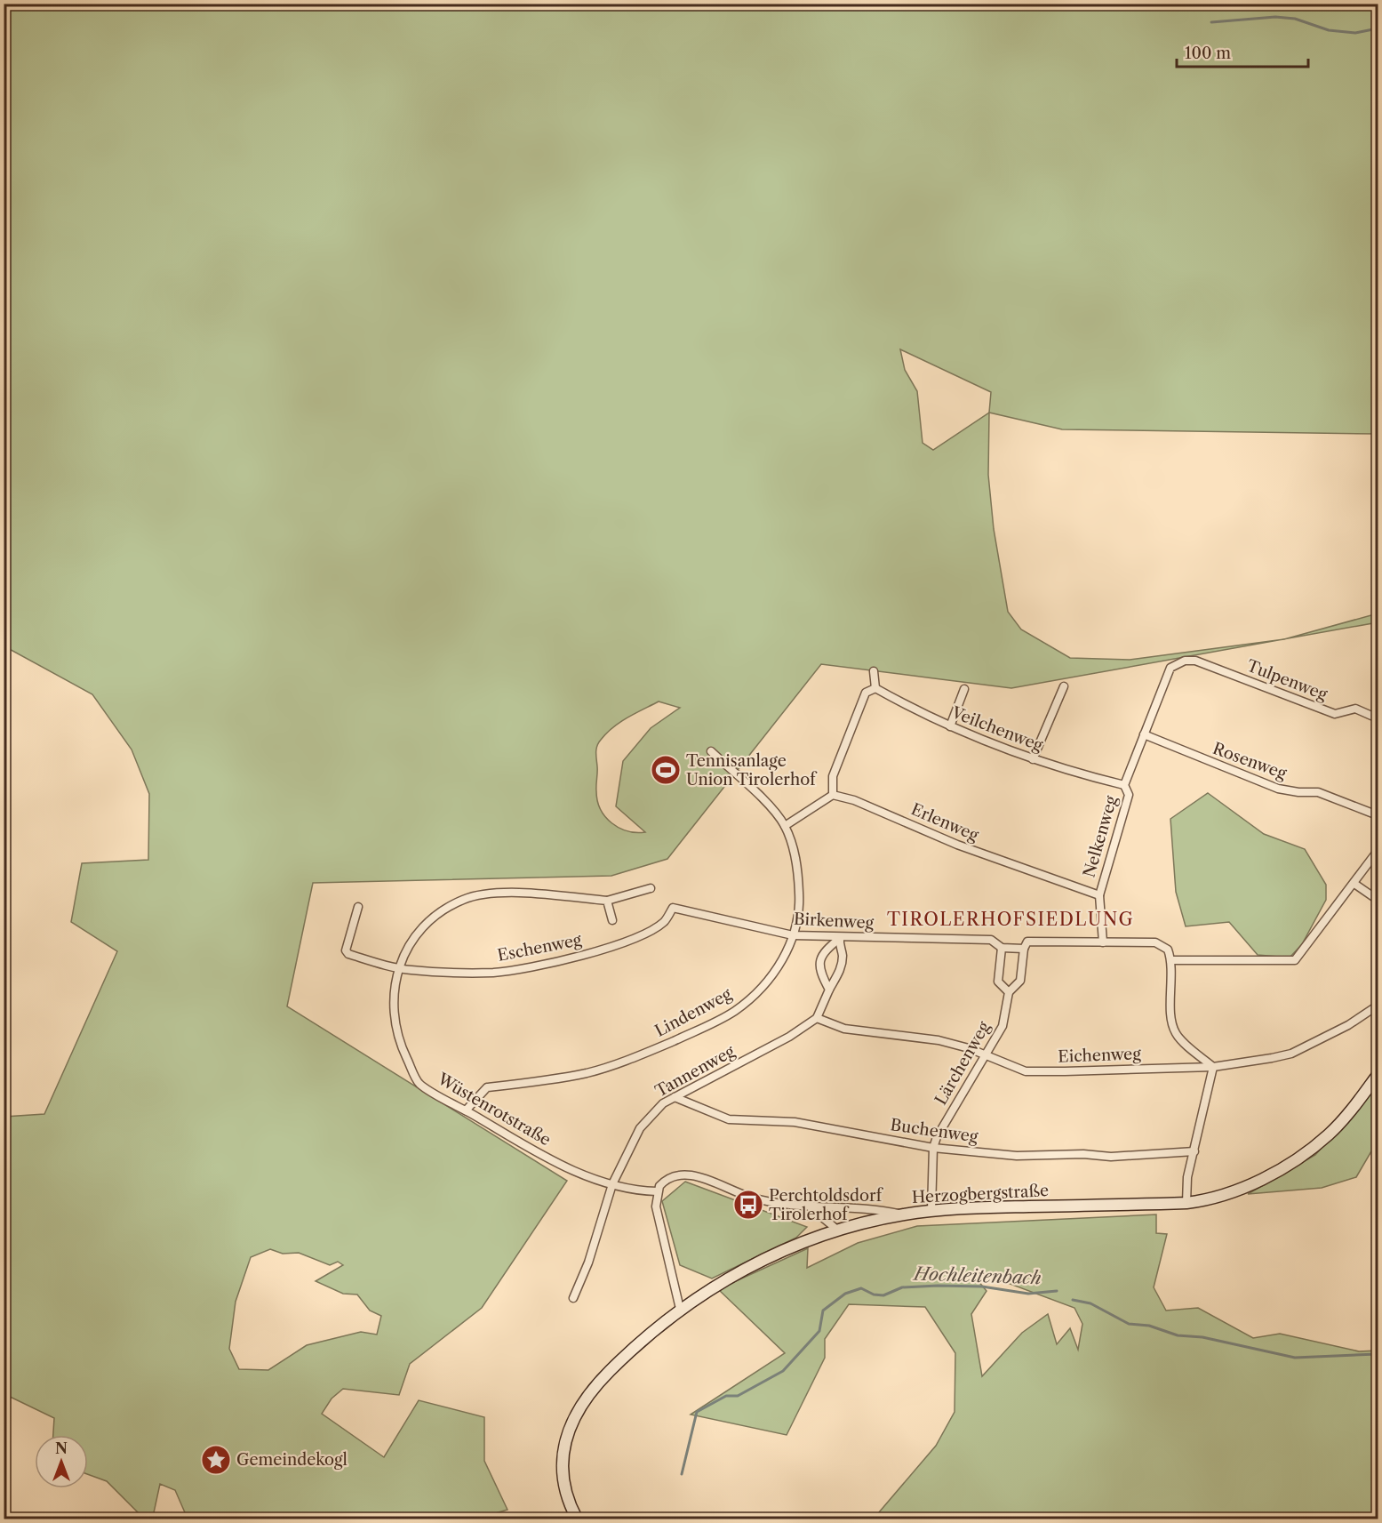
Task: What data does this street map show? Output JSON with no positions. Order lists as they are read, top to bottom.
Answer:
{
  "streets": {
    "main road": ["Herzogbergstraße"],
    "street": [
      "Tulpenweg",
      "Veilchenweg",
      "Rosenweg",
      "Erlenweg",
      "Nelkenweg",
      "Birkenweg",
      "Eschenweg",
      "Lindenweg",
      "Eichenweg",
      "Lärchenweg",
      "Tannenweg",
      "Wüstenrotstraße",
      "Buchenweg"
    ]
  },
  "crossings": [
    ["Tulpenweg", "Nelkenweg"],
    ["Veilchenweg", "Nelkenweg"],
    ["Rosenweg", "Nelkenweg"],
    ["Erlenweg", "Nelkenweg"],
    ["Nelkenweg", "Birkenweg"],
    ["Birkenweg", "Eschenweg"],
    ["Birkenweg", "Lindenweg"],
    ["Birkenweg", "Lärchenweg"],
    ["Eschenweg", "Wüstenrotstraße"],
    ["Lindenweg", "Wüstenrotstraße"],
    ["Eichenweg", "Lärchenweg"],
    ["Eichenweg", "Tannenweg"],
    ["Lärchenweg", "Buchenweg"],
    ["Lärchenweg", "Herzogbergstraße"],
    ["Tannenweg", "Wüstenrotstraße"],
    ["Tannenweg", "Buchenweg"]
  ],
  "districts": ["TIROLERHOFSIEDLUNG"],
  "water": ["Hochleitenbach"],
  "places": {
    "sports": ["Tennisanlage Union Tirolerhof"],
    "bus stop": ["Perchtoldsdorf Tirolerhof"],
    "place": ["Gemeindekogl"]
  },
  "scale_bar": "100 m",
  "north": "top"
}
